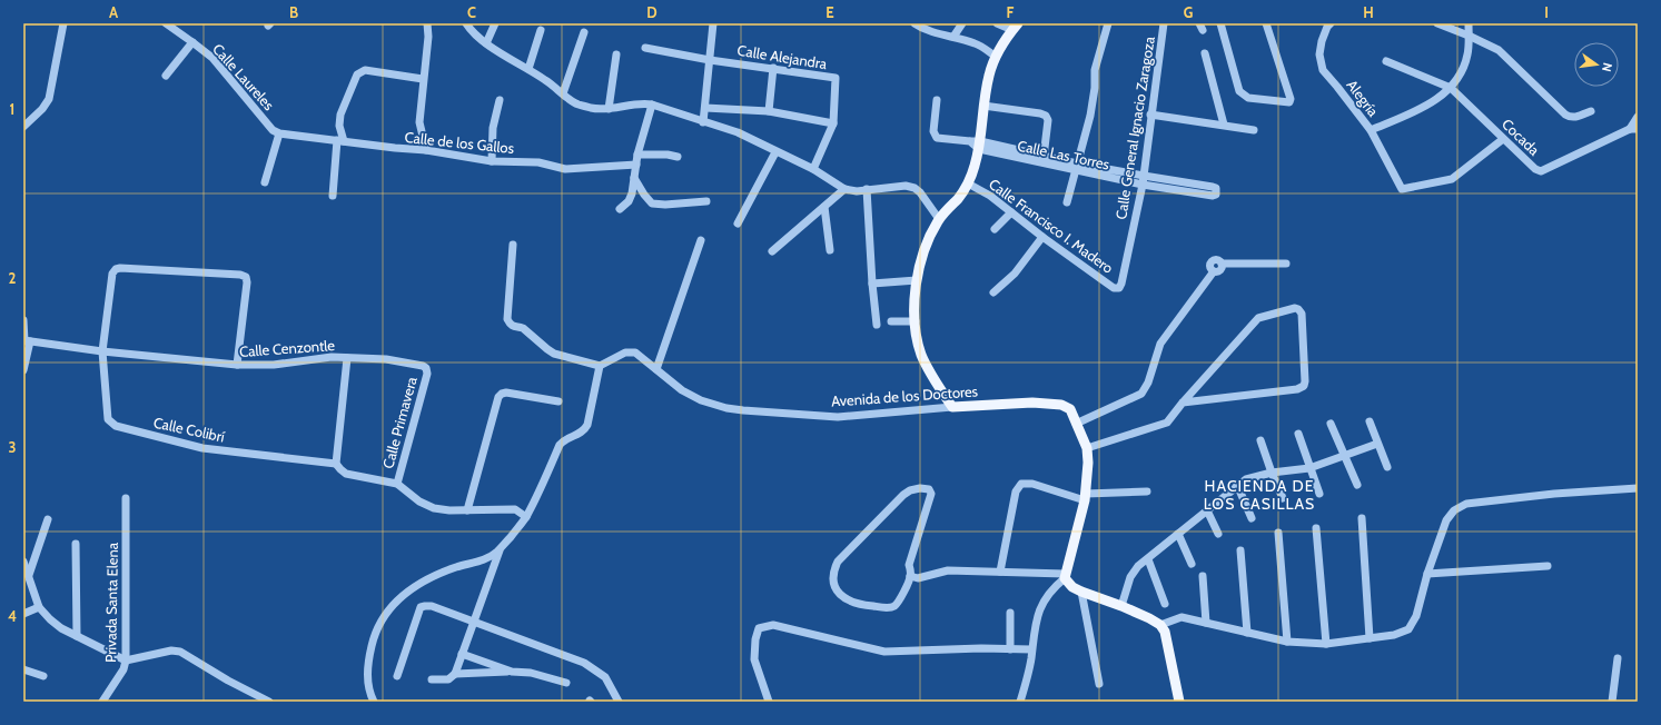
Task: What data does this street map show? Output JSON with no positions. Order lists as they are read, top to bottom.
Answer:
{
  "streets": {
    "main road": ["Avenida de los Doctores"],
    "street": [
      "Calle Alejandra",
      "Calle Laureles",
      "Alegría",
      "Calle General Ignacio Zaragoza",
      "Cocada",
      "Calle de los Gallos",
      "Calle Las Torres",
      "Calle Francisco I. Madero",
      "Calle Cenzontle",
      "Calle Primavera",
      "Calle Colibrí",
      "Privada Santa Elena"
    ]
  },
  "crossings": [
    ["Calle Laureles", "Calle de los Gallos"],
    ["Alegría", "Cocada"],
    ["Calle General Ignacio Zaragoza", "Calle Las Torres"],
    ["Calle General Ignacio Zaragoza", "Calle Francisco I. Madero"],
    ["Calle Cenzontle", "Calle Primavera"],
    ["Calle Cenzontle", "Calle Colibrí"]
  ],
  "districts": ["HACIENDA DE LOS CASILLAS"],
  "north": "right",
  "grid": {
    "columns": [
      "A",
      "B",
      "C",
      "D",
      "E",
      "F",
      "G",
      "H",
      "I"
    ],
    "rows": [
      "1",
      "2",
      "3",
      "4"
    ]
  }
}
